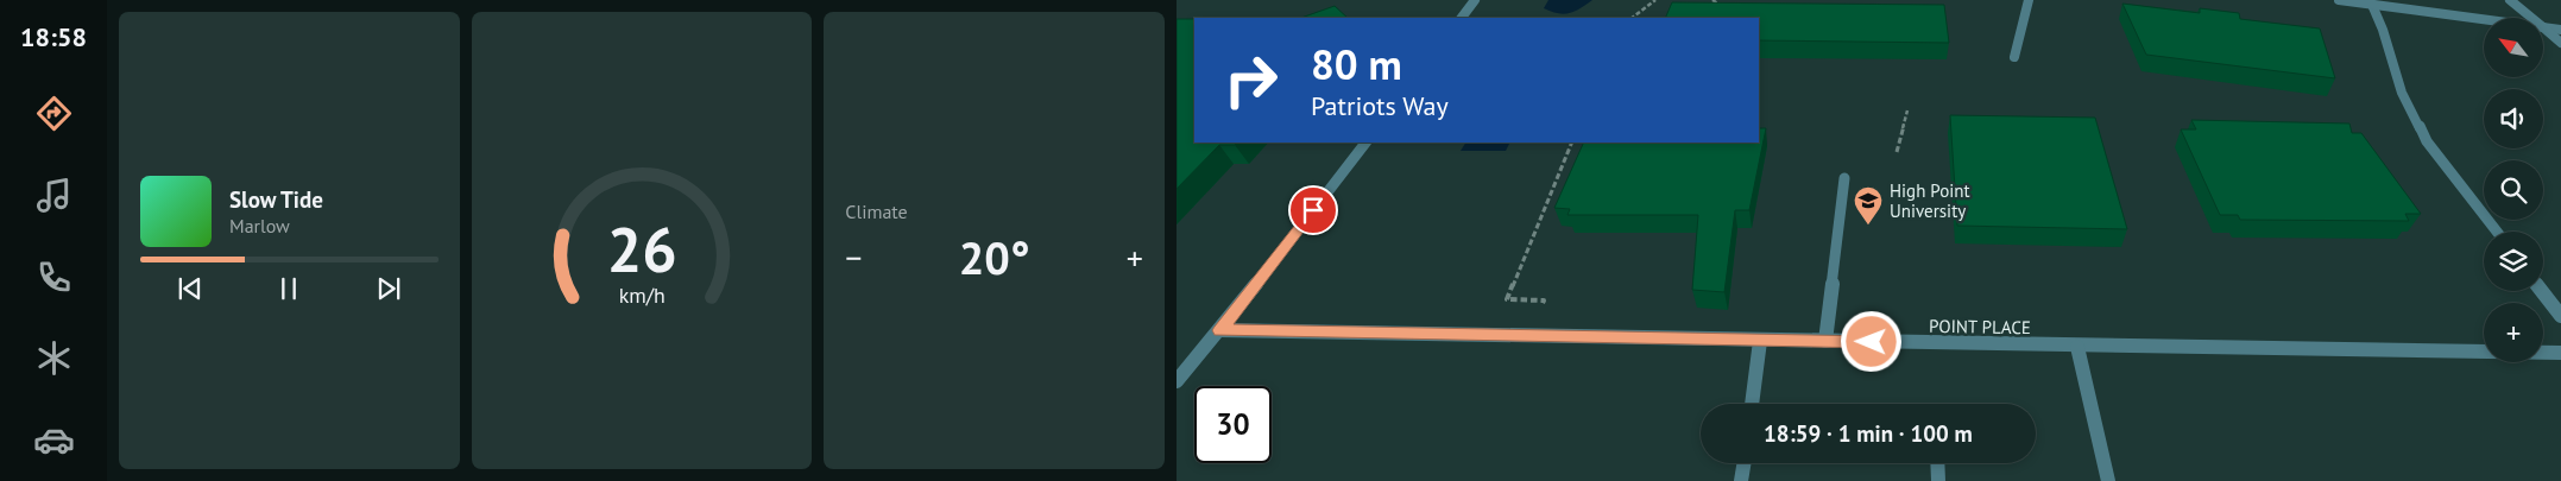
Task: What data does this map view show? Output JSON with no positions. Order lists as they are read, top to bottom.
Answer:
{
  "streets": {
    "street": ["POINT PLACE"]
  },
  "places": {
    "school or university": ["High Point University"]
  },
  "north": "top left",
  "page": {
    "tabs": "18:58",
    "tile": "Climate",
    "map_buttons": "+",
    "turn": ["80 m", "Patriots Way"],
    "song": ["Slow Tide", "Marlow"],
    "heat": ["−", "20°", "+"],
    "limit": "30",
    "trip": "18:59 · 1 min · 100 m",
    "gauge": ["26", "km/h"]
  }
}
